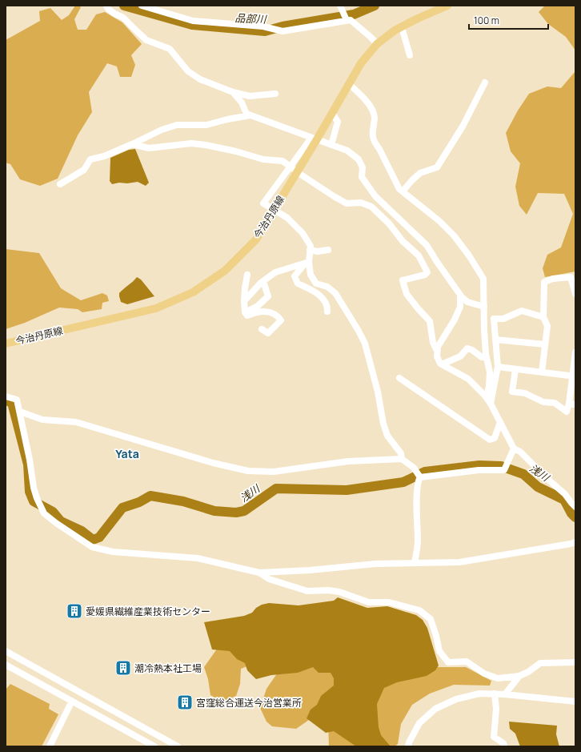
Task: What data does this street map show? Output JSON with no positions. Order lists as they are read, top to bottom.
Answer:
{
  "streets": {
    "main road": ["今治丹原線"]
  },
  "districts": ["Yata"],
  "water": ["品部川", "浅川"],
  "places": {
    "building": ["愛媛県繊維産業技術センター", "潮冷熱本社工場", "宮窪総合運送今治営業所"]
  },
  "scale_bar": "100 m"
}
